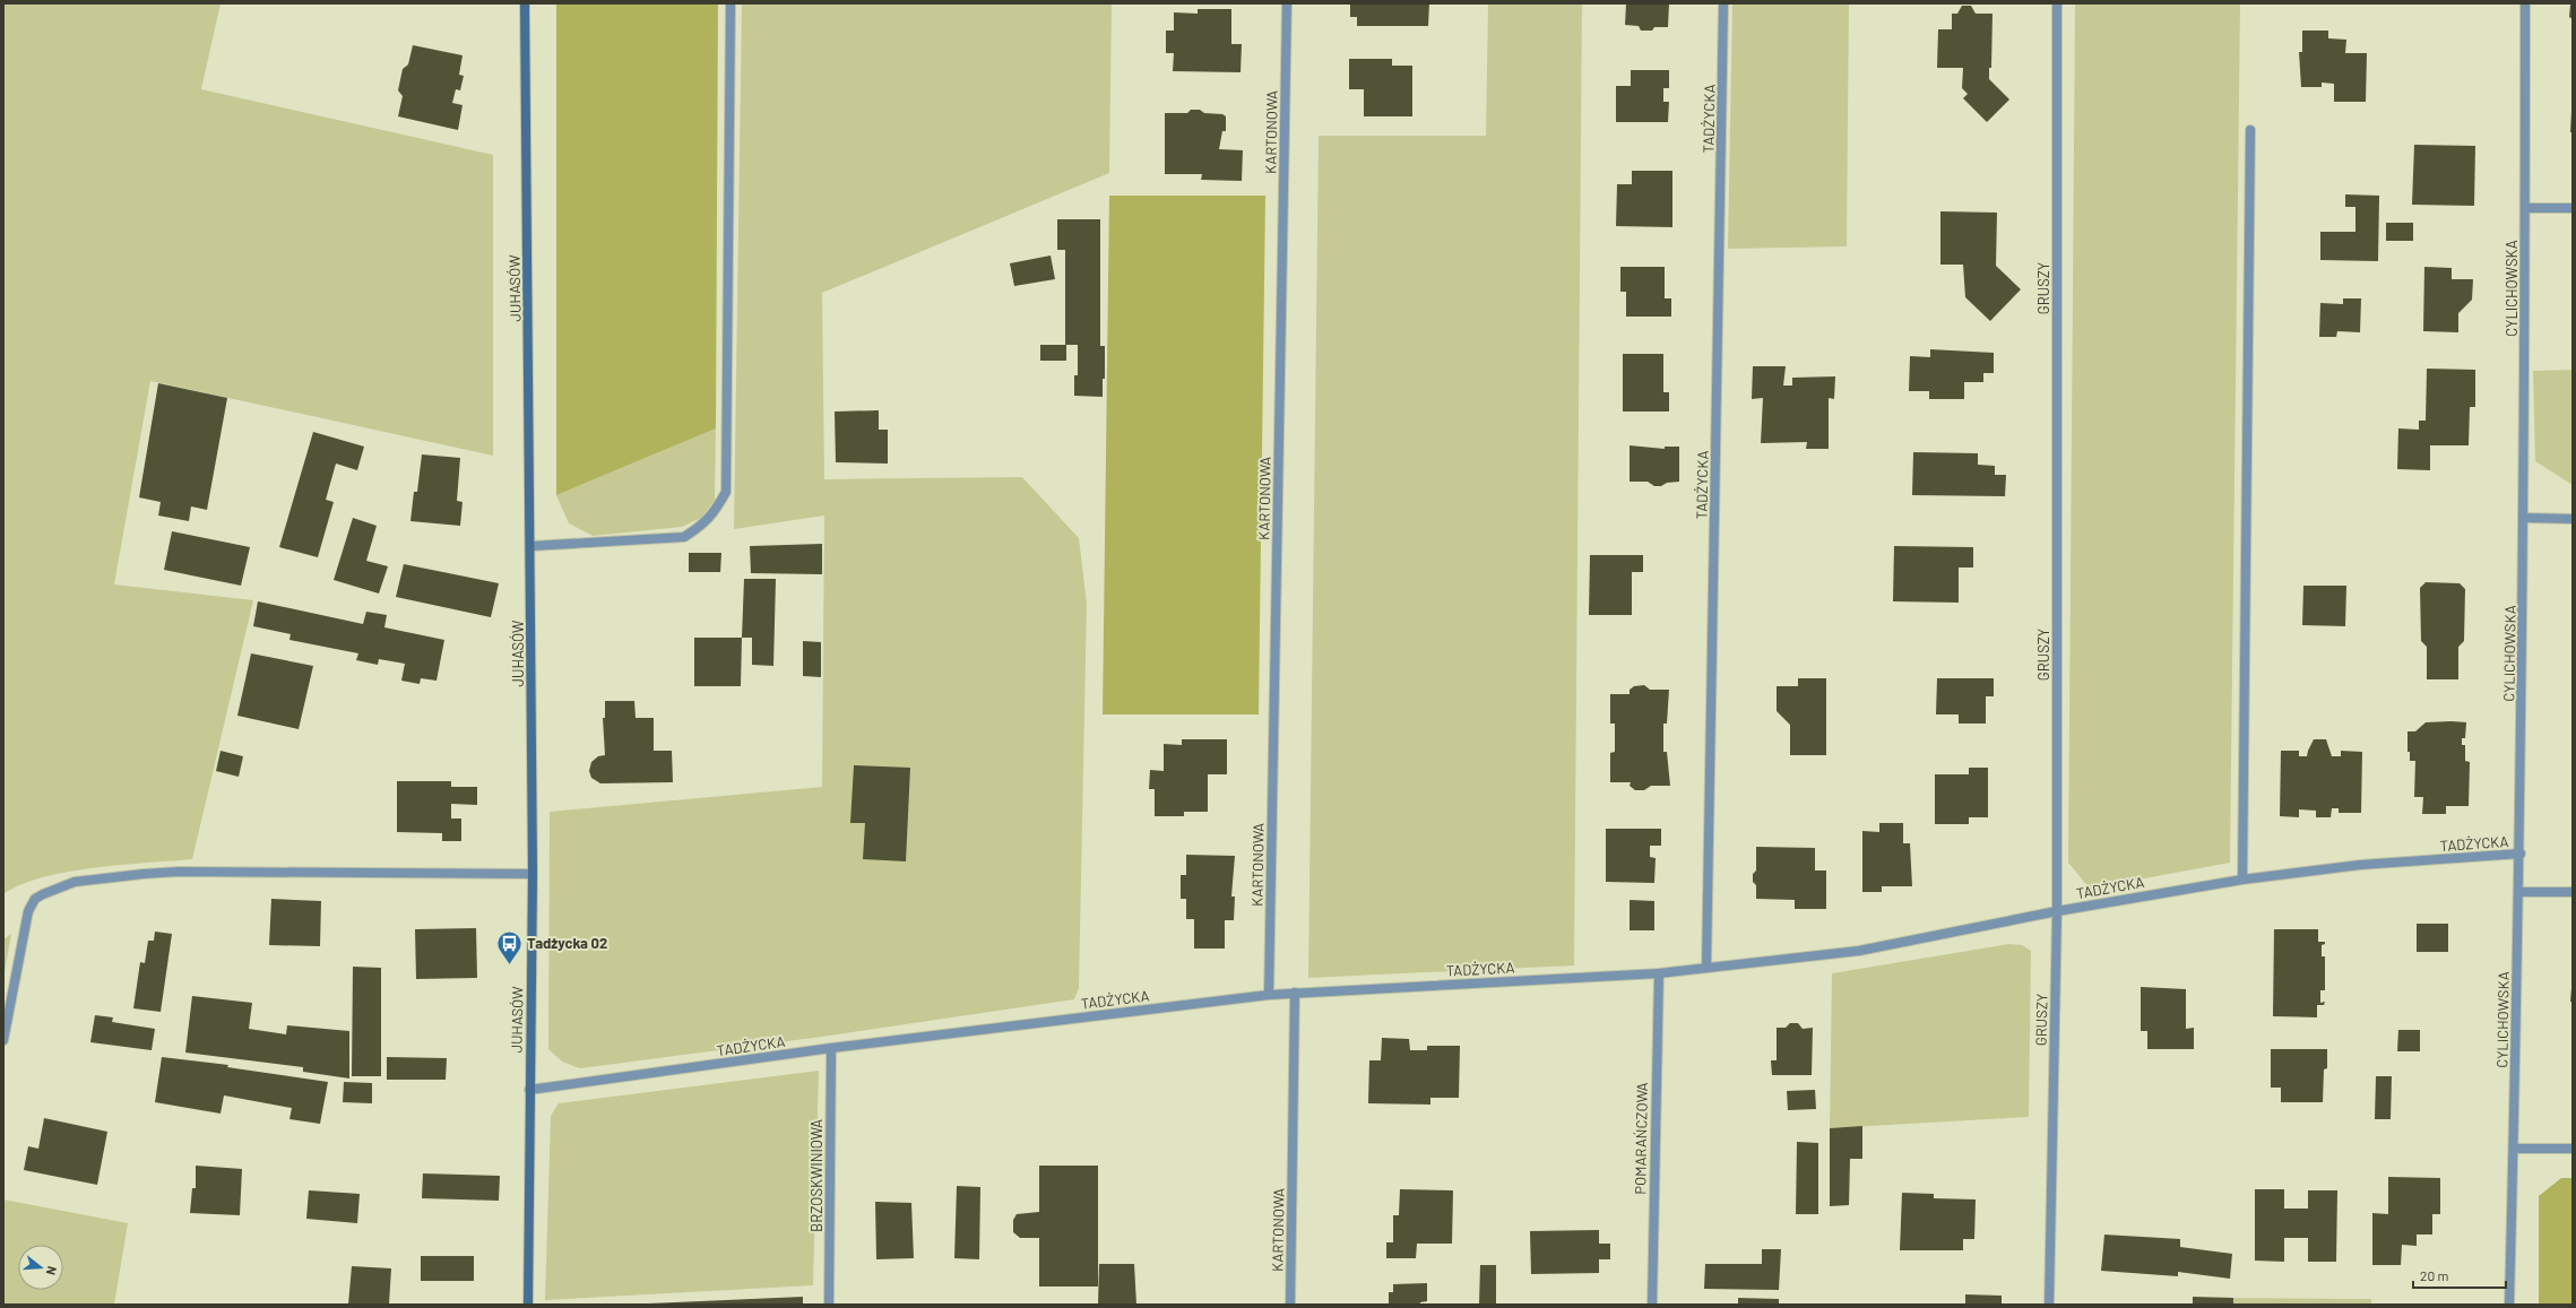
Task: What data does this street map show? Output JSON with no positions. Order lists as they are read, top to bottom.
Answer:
{
  "streets": {
    "street": [
      "TADŻYCKA",
      "KARTONOWA",
      "JUHASÓW",
      "GRUSZY",
      "CYLICHOWSKA",
      "POMARAŃCZOWA",
      "BRZOSKWINIOWA"
    ]
  },
  "crossings": [
    ["TADŻYCKA", "KARTONOWA"],
    ["TADŻYCKA", "JUHASÓW"],
    ["TADŻYCKA", "GRUSZY"],
    ["TADŻYCKA", "CYLICHOWSKA"],
    ["TADŻYCKA", "POMARAŃCZOWA"],
    ["TADŻYCKA", "BRZOSKWINIOWA"]
  ],
  "places": {
    "bus stop": ["Tadżycka 02"]
  },
  "scale_bar": "20 m",
  "north": "right"
}
